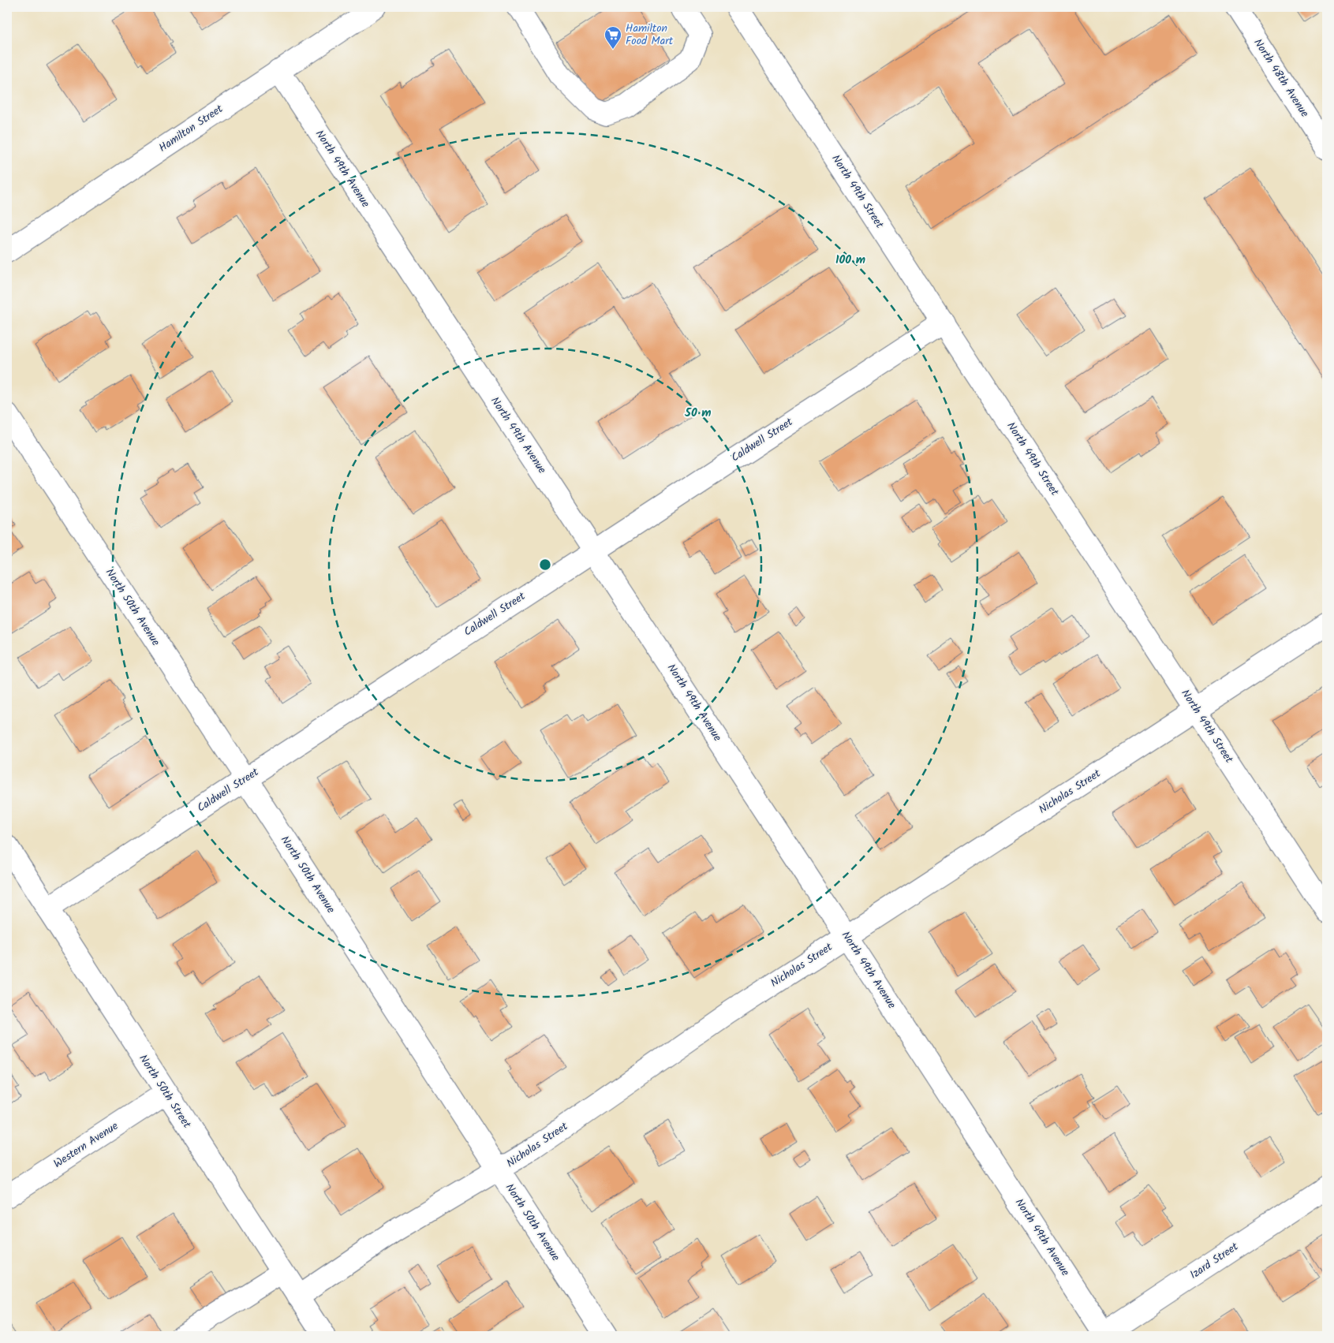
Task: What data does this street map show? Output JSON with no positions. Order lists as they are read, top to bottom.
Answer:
{
  "streets": {
    "street": [
      "North 48th Avenue",
      "Hamilton Street",
      "North 49th Avenue",
      "North 49th Street",
      "Caldwell Street",
      "North 50th Avenue",
      "Nicholas Street",
      "North 50th Street",
      "Western Avenue",
      "Izard Street"
    ]
  },
  "crossings": [
    ["Hamilton Street", "North 49th Avenue"],
    ["North 49th Avenue", "Caldwell Street"],
    ["North 49th Avenue", "Nicholas Street"],
    ["North 49th Avenue", "Izard Street"],
    ["North 49th Street", "Caldwell Street"],
    ["North 49th Street", "Nicholas Street"],
    ["Caldwell Street", "North 50th Avenue"],
    ["Caldwell Street", "North 50th Street"],
    ["North 50th Avenue", "Nicholas Street"],
    ["Nicholas Street", "North 50th Street"],
    ["North 50th Street", "Western Avenue"]
  ],
  "places": {
    "supermarket": ["Hamilton Food Mart"]
  },
  "rings": ["100 m", "50 m"]
}
